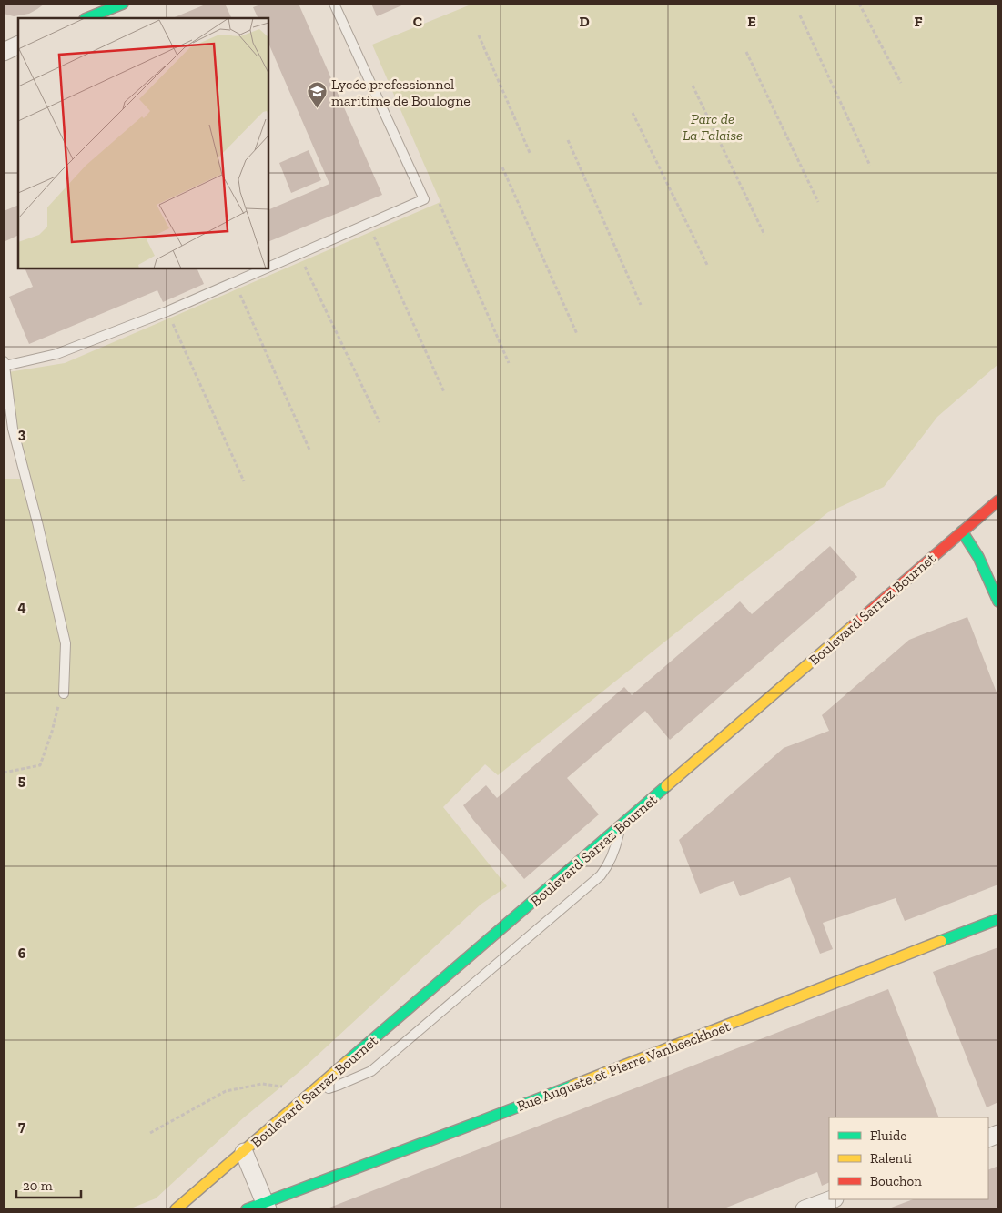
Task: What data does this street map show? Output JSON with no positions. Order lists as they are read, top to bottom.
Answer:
{
  "streets": {
    "street": ["Boulevard Sarraz Bournet", "Rue Auguste et Pierre Vanheeckhoet"]
  },
  "parks": ["Parc de La Falaise"],
  "places": {
    "school or university": ["Lycée professionnel maritime de Boulogne"]
  },
  "legend": ["Fluide", "Ralenti", "Bouchon"],
  "scale_bar": "20 m",
  "grid": {
    "columns": [
      "C",
      "D",
      "E",
      "F"
    ],
    "rows": [
      "3",
      "4",
      "5",
      "6",
      "7"
    ]
  }
}
